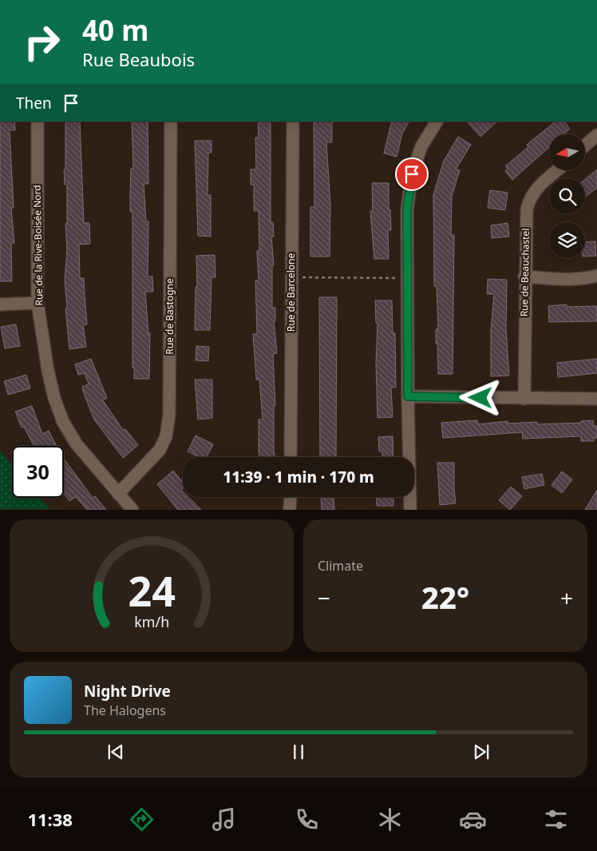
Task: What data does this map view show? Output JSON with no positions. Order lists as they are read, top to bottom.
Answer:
{
  "streets": {
    "street": [
      "Rue de la Rive-Boisée Nord",
      "Rue de Beauchastel",
      "Rue de Barcelone",
      "Rue de Bastogne"
    ]
  },
  "crossings": [
    ["Rue de la Rive-Boisée Nord", "Rue de Bastogne"]
  ],
  "north": "left",
  "page": {
    "turn": ["40 m", "Rue Beaubois"],
    "then": "Then",
    "limit": "30",
    "trip": "11:39 · 1 min · 170 m",
    "tile": "Climate",
    "heat": ["−", "22°", "+"],
    "song": ["Night Drive", "The Halogens"],
    "tabs": "11:38",
    "gauge": ["24", "km/h"]
  }
}
